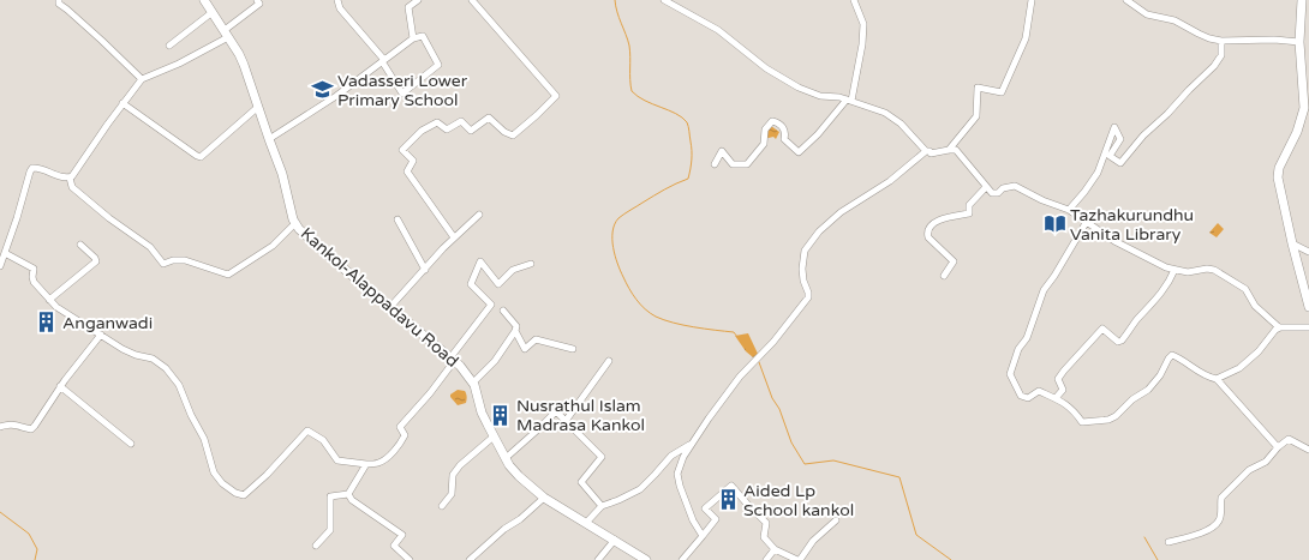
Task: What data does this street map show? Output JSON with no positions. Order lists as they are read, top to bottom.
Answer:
{
  "streets": {
    "main road": ["Kankol-Alappadavu Road"]
  },
  "places": {
    "school or university": ["Vadasseri Lower Primary School"],
    "library": ["Tazhakurundhu Vanita Library"],
    "building": ["Anganwadi", "Nusrathul Islam Madrasa Kankol", "Aided Lp School kankol"]
  }
}
